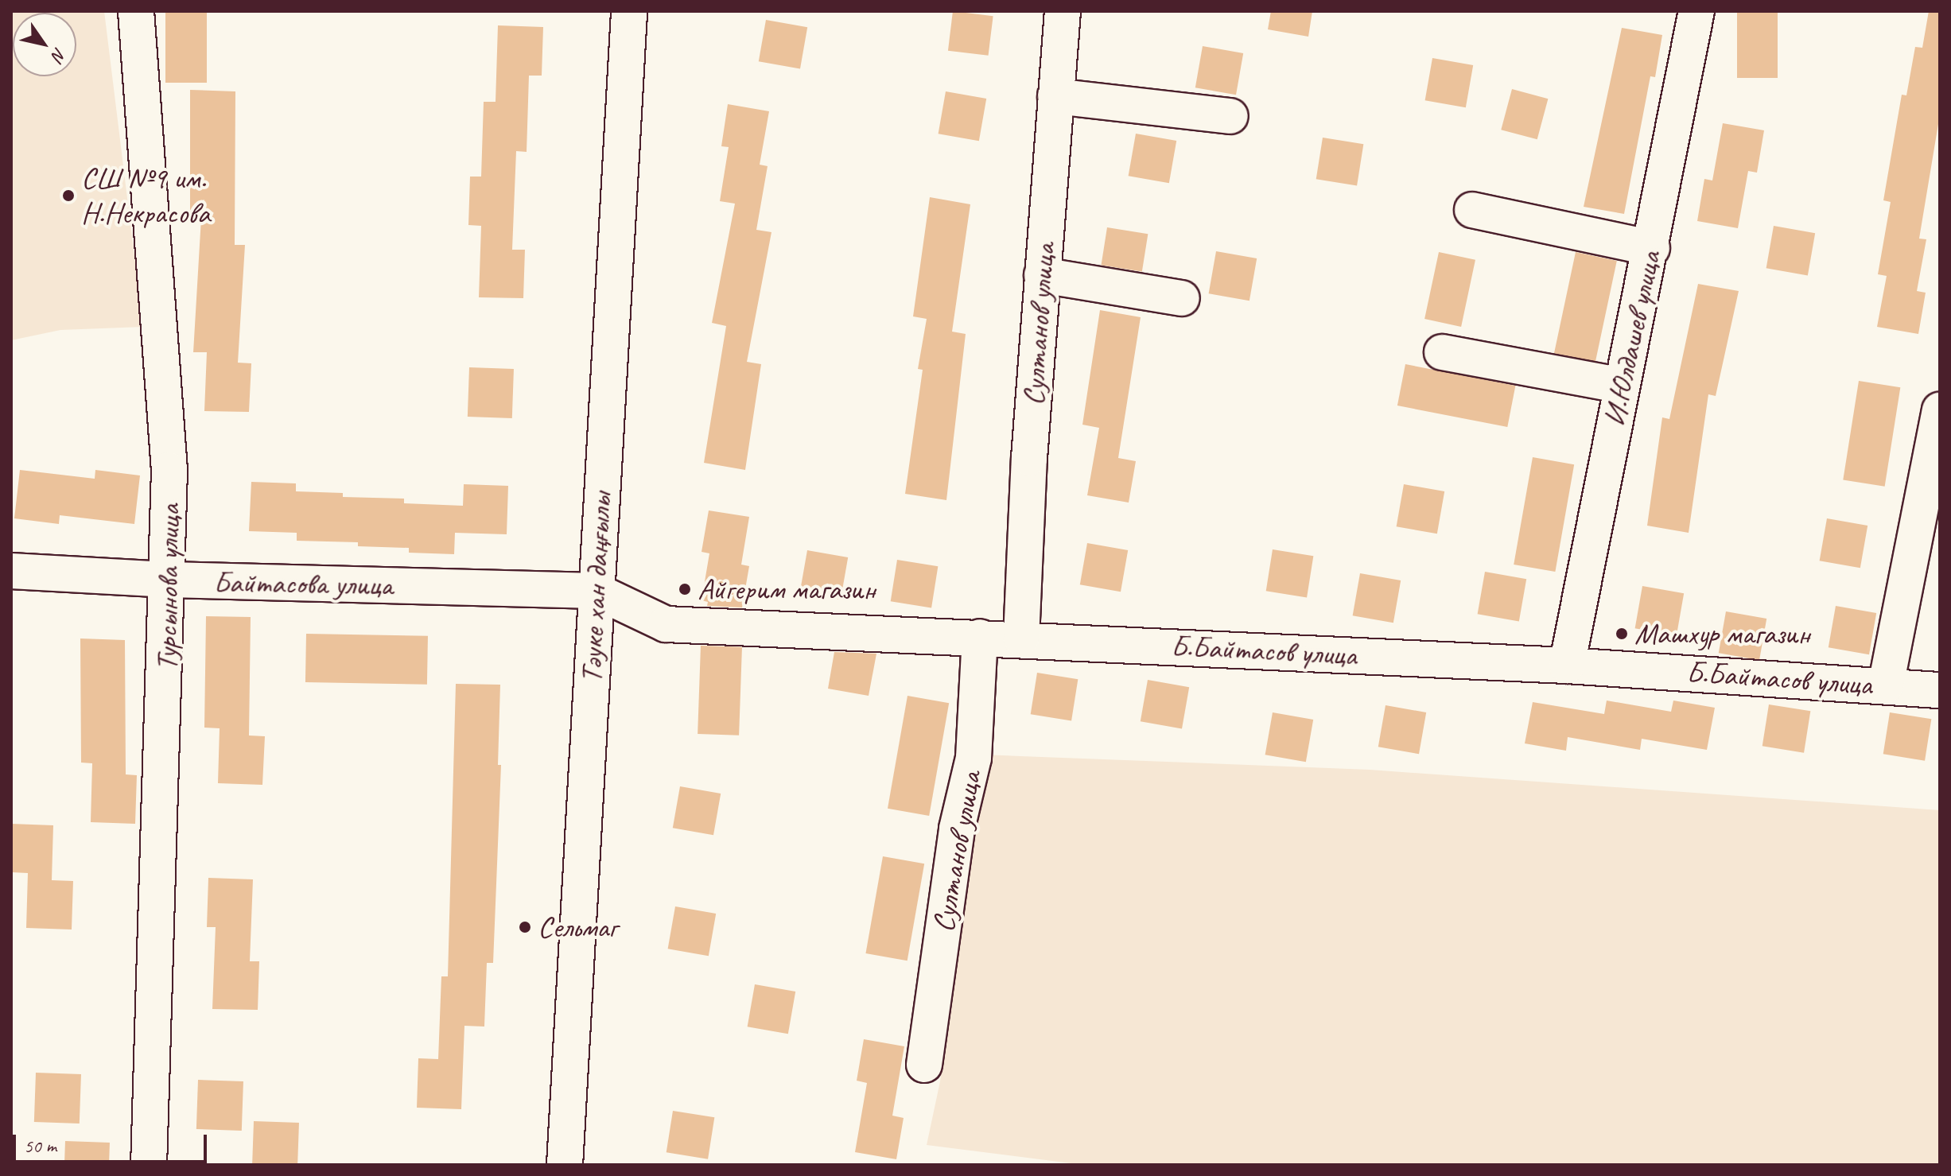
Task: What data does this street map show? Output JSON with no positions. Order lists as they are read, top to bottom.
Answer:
{
  "streets": {
    "street": [
      "Султанов улица",
      "И.Юлдашев улица",
      "Байтасова улица",
      "Турсынова улица",
      "Тәуке хан даңғылы",
      "Б.Байтасов улица"
    ]
  },
  "crossings": [
    ["Султанов улица", "Б.Байтасов улица"],
    ["И.Юлдашев улица", "Б.Байтасов улица"],
    ["Байтасова улица", "Турсынова улица"],
    ["Байтасова улица", "Тәуке хан даңғылы"],
    ["Байтасова улица", "Б.Байтасов улица"],
    ["Тәуке хан даңғылы", "Б.Байтасов улица"]
  ],
  "places": [
    "СШ №9 им. Н.Некрасова",
    "Айгерим магазин",
    "Машхур магазин",
    "Сельмаг"
  ],
  "scale_bar": "50 m",
  "north": "bottom right"
}
